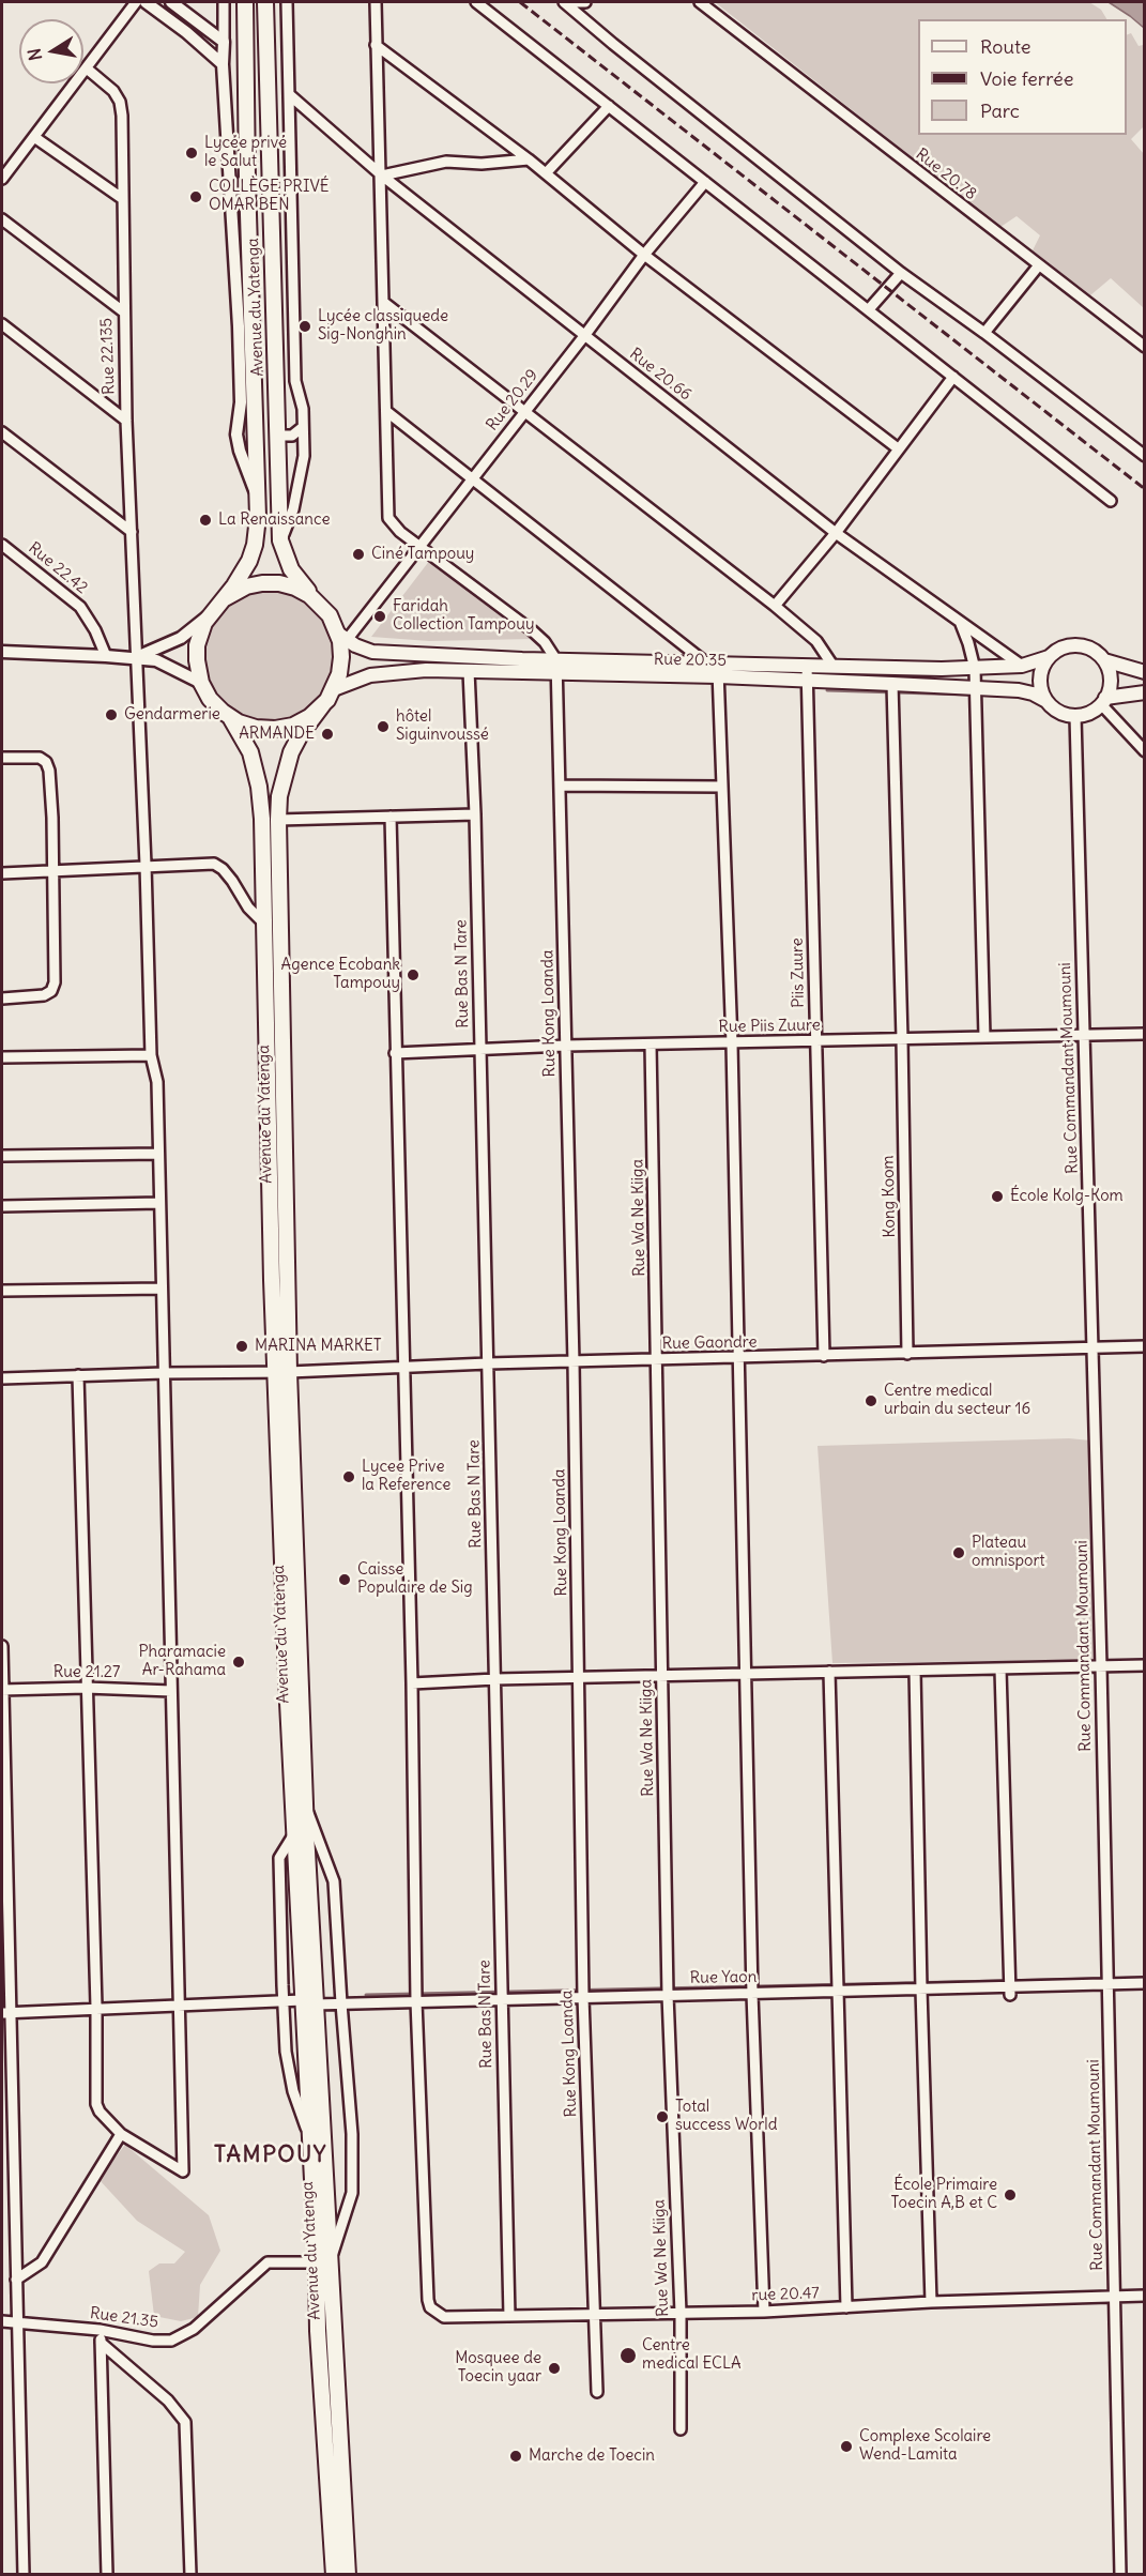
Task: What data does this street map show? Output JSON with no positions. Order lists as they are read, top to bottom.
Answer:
{
  "streets": {
    "main road": ["Avenue du Yatenga", "Rue 20.35"],
    "street": [
      "Rue 20.78",
      "Rue 22.135",
      "Rue 20.66",
      "Rue 20.29",
      "Rue 22.42",
      "Piis Zuure",
      "Rue Bas N Tare",
      "Rue Kong Loanda",
      "Rue Piis Zuure",
      "Rue Commandant Moumouni",
      "Kong Koom",
      "Rue Wa Ne Kiiga",
      "Rue Gaondre",
      "Rue 21.27",
      "Rue Yaon",
      "rue 20.47",
      "Rue 21.35"
    ]
  },
  "crossings": [
    ["Avenue du Yatenga", "Rue 20.29"],
    ["Avenue du Yatenga", "Rue 20.35"],
    ["Avenue du Yatenga", "Rue Gaondre"],
    ["Avenue du Yatenga", "Rue Yaon"],
    ["Avenue du Yatenga", "Rue 21.35"],
    ["Rue 22.135", "Rue Gaondre"],
    ["Rue 22.135", "Rue 21.27"],
    ["Rue 22.135", "Rue Yaon"],
    ["Rue 20.66", "Rue 20.29"],
    ["Rue 20.66", "Rue 20.35"],
    ["Rue 20.29", "Rue 20.35"],
    ["Rue 20.35", "Piis Zuure"],
    ["Rue 20.35", "Rue Bas N Tare"],
    ["Rue 20.35", "Rue Kong Loanda"],
    ["Rue 20.35", "Rue Commandant Moumouni"],
    ["Rue 20.35", "Kong Koom"],
    ["Piis Zuure", "Rue Piis Zuure"],
    ["Piis Zuure", "Rue Gaondre"],
    ["Rue Bas N Tare", "Rue Piis Zuure"],
    ["Rue Bas N Tare", "Rue Gaondre"],
    ["Rue Bas N Tare", "Rue Yaon"],
    ["Rue Bas N Tare", "rue 20.47"],
    ["Rue Kong Loanda", "Rue Piis Zuure"],
    ["Rue Kong Loanda", "Rue Gaondre"],
    ["Rue Kong Loanda", "Rue Yaon"],
    ["Rue Kong Loanda", "rue 20.47"],
    ["Rue Piis Zuure", "Rue Commandant Moumouni"],
    ["Rue Piis Zuure", "Kong Koom"],
    ["Rue Piis Zuure", "Rue Wa Ne Kiiga"],
    ["Rue Commandant Moumouni", "Rue Gaondre"],
    ["Rue Commandant Moumouni", "Rue Yaon"],
    ["Rue Commandant Moumouni", "rue 20.47"],
    ["Kong Koom", "Rue Gaondre"],
    ["Rue Wa Ne Kiiga", "Rue Gaondre"],
    ["Rue Wa Ne Kiiga", "Rue Yaon"],
    ["Rue Wa Ne Kiiga", "rue 20.47"],
    ["Rue Yaon", "rue 20.47"]
  ],
  "districts": ["TAMPOUY"],
  "places": [
    "Lycée privé le Salut",
    "COLLÈGE PRIVÉ OMAR BEN",
    "Lycée classiquede Sig-Nonghin",
    "La Renaissance",
    "Ciné Tampouy",
    "Faridah Collection Tampouy",
    "Gendarmerie",
    "hôtel Siguinvoussé",
    "ARMANDE",
    "Agence Ecobank Tampouy",
    "École Kolg-Kom",
    "MARINA MARKET",
    "Centre medical urbain du secteur 16",
    "Lycee Prive la Reference",
    "Plateau omnisport",
    "Caisse Populaire de Sig",
    "Pharamacie Ar-Rahama",
    "Total success World",
    "École Primaire Toecin A,B et C",
    "Centre medical ECLA",
    "Mosquee de Toecin yaar",
    "Complexe Scolaire Wend-Lamita",
    "Marche de Toecin"
  ],
  "legend": ["Route", "Voie ferrée", "Parc"],
  "north": "left"
}
